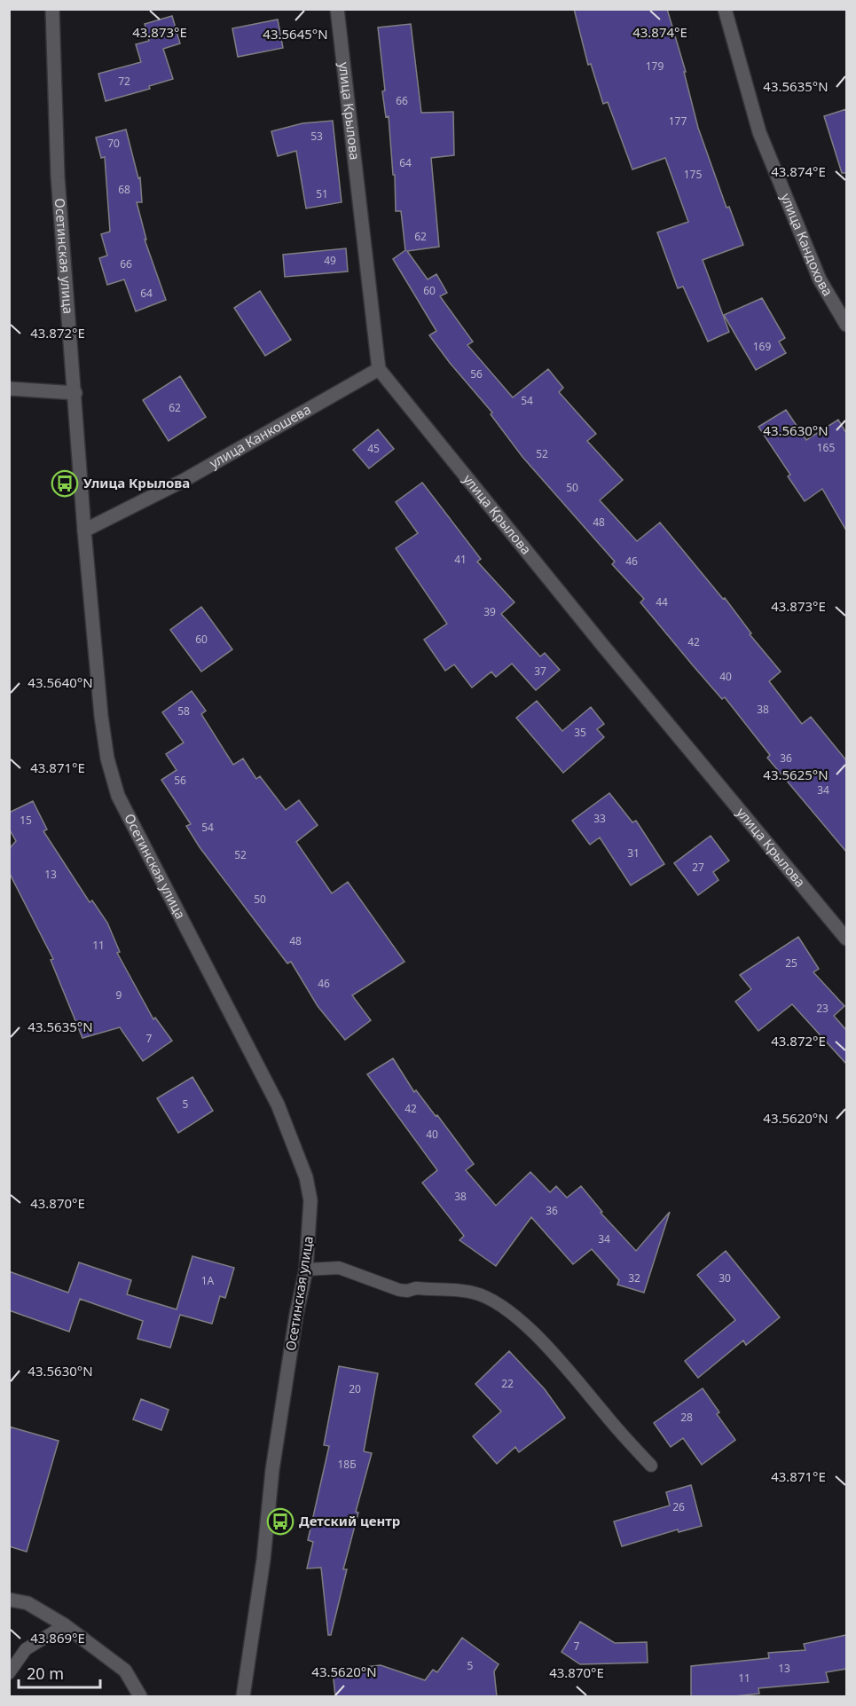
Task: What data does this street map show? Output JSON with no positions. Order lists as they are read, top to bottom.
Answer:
{
  "streets": {
    "street": [
      "улица Крылова",
      "улица Кандохова",
      "Осетинская улица",
      "улица Канкошева"
    ]
  },
  "crossings": [
    ["улица Крылова", "улица Канкошева"],
    ["Осетинская улица", "улица Канкошева"]
  ],
  "places": {
    "bus stop": ["Улица Крылова", "Детский центр"]
  },
  "house_numbers": [
    "179",
    "72",
    "66",
    "177",
    "53",
    "70",
    "64",
    "175",
    "68",
    "51",
    "62",
    "49",
    "66",
    "60",
    "64",
    "169",
    "56",
    "54",
    "62",
    "165",
    "45",
    "52",
    "50",
    "48",
    "41",
    "46",
    "44",
    "39",
    "60",
    "42",
    "37",
    "40",
    "38",
    "58",
    "35",
    "36",
    "56",
    "34",
    "33",
    "15",
    "54",
    "31",
    "52",
    "27",
    "13",
    "50",
    "48",
    "11",
    "25",
    "46",
    "9",
    "23",
    "7",
    "5",
    "42",
    "40",
    "38",
    "36",
    "34",
    "32",
    "30",
    "1А",
    "22",
    "20",
    "28",
    "18Б",
    "26",
    "7",
    "5",
    "13",
    "11"
  ],
  "scale_bar": "20 m",
  "coordinates": [
    "43.873°E",
    "43.874°E",
    "43.5645°N",
    "43.5635°N",
    "43.872°E",
    "43.5630°N",
    "43.5640°N",
    "43.871°E",
    "43.5625°N",
    "43.5620°N",
    "43.870°E",
    "43.869°E"
  ]
}
